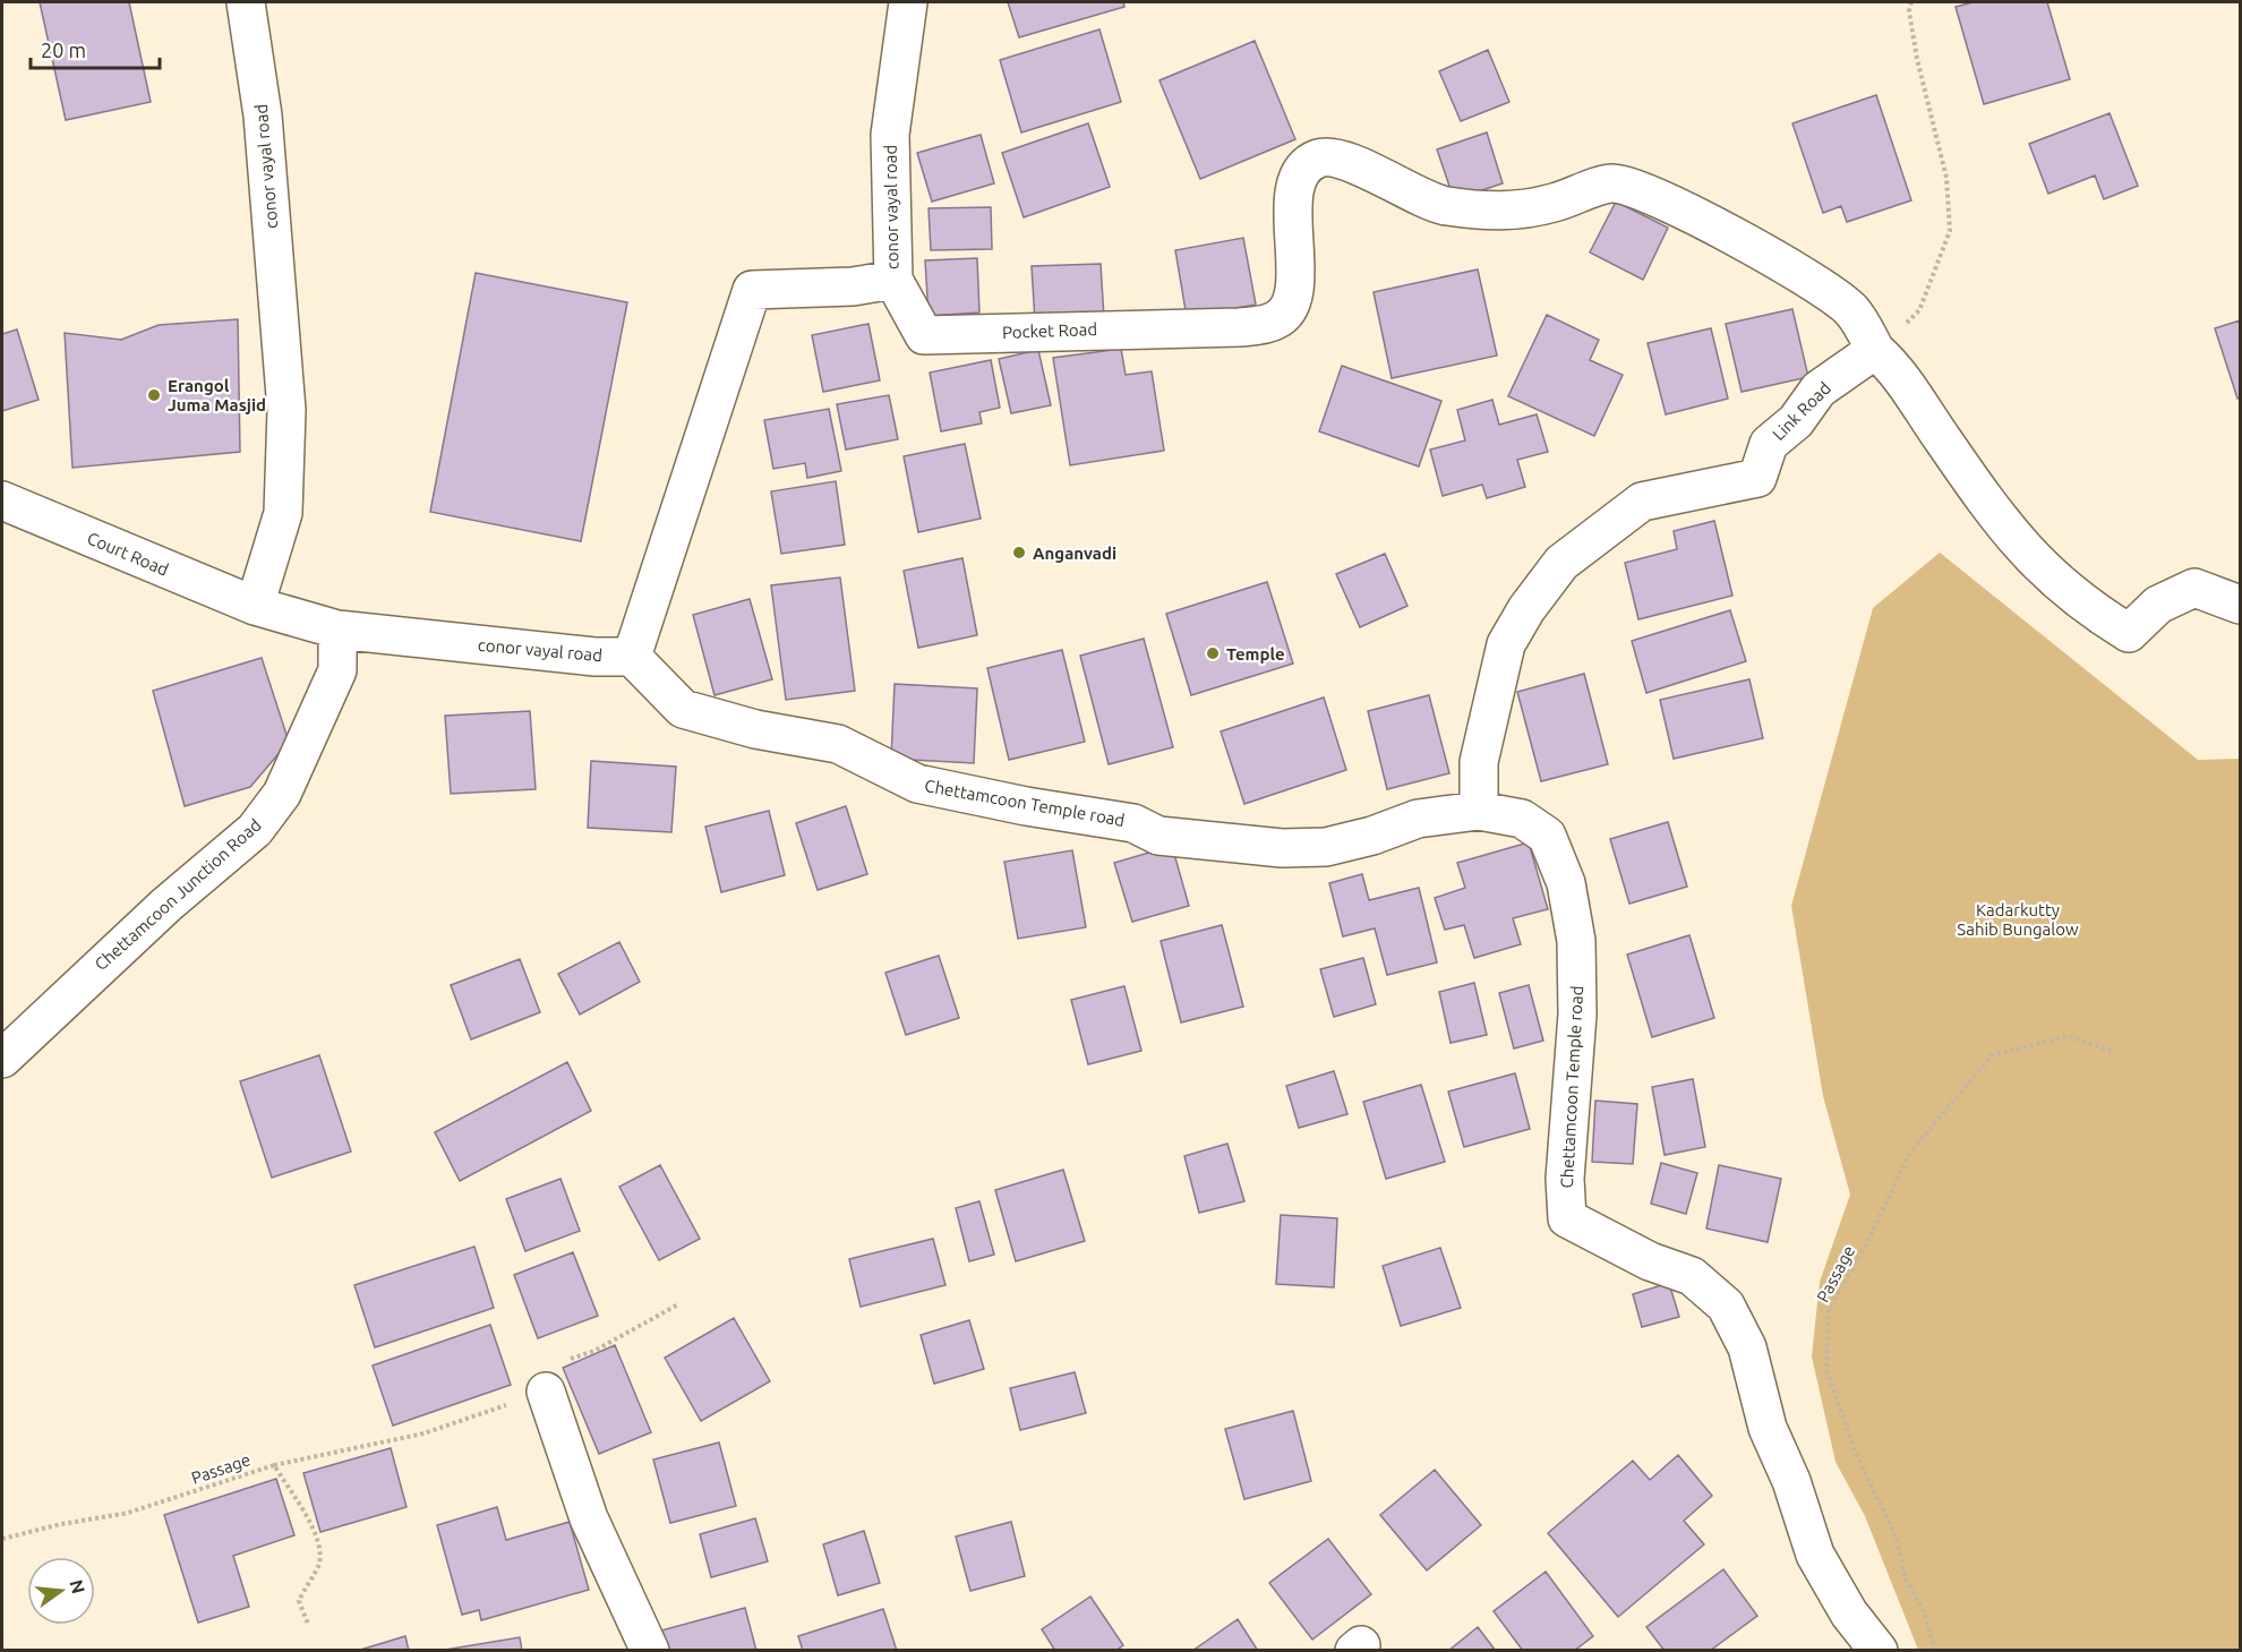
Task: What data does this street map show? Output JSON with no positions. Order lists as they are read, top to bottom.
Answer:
{
  "streets": {
    "street": [
      "conor vayal road",
      "Pocket Road",
      "Link Road",
      "Court Road",
      "Chettamcoon Temple road",
      "Chettamcoon Junction Road"
    ],
    "path": ["Passage"]
  },
  "crossings": [
    ["conor vayal road", "Pocket Road"],
    ["conor vayal road", "Court Road"],
    ["conor vayal road", "Chettamcoon Temple road"],
    ["conor vayal road", "Chettamcoon Junction Road"],
    ["Pocket Road", "Link Road"],
    ["Link Road", "Chettamcoon Temple road"]
  ],
  "parks": ["Kadarkutty Sahib Bungalow"],
  "places": ["Erangol Juma Masjid", "Anganvadi", "Temple"],
  "scale_bar": "20 m",
  "north": "right"
}
